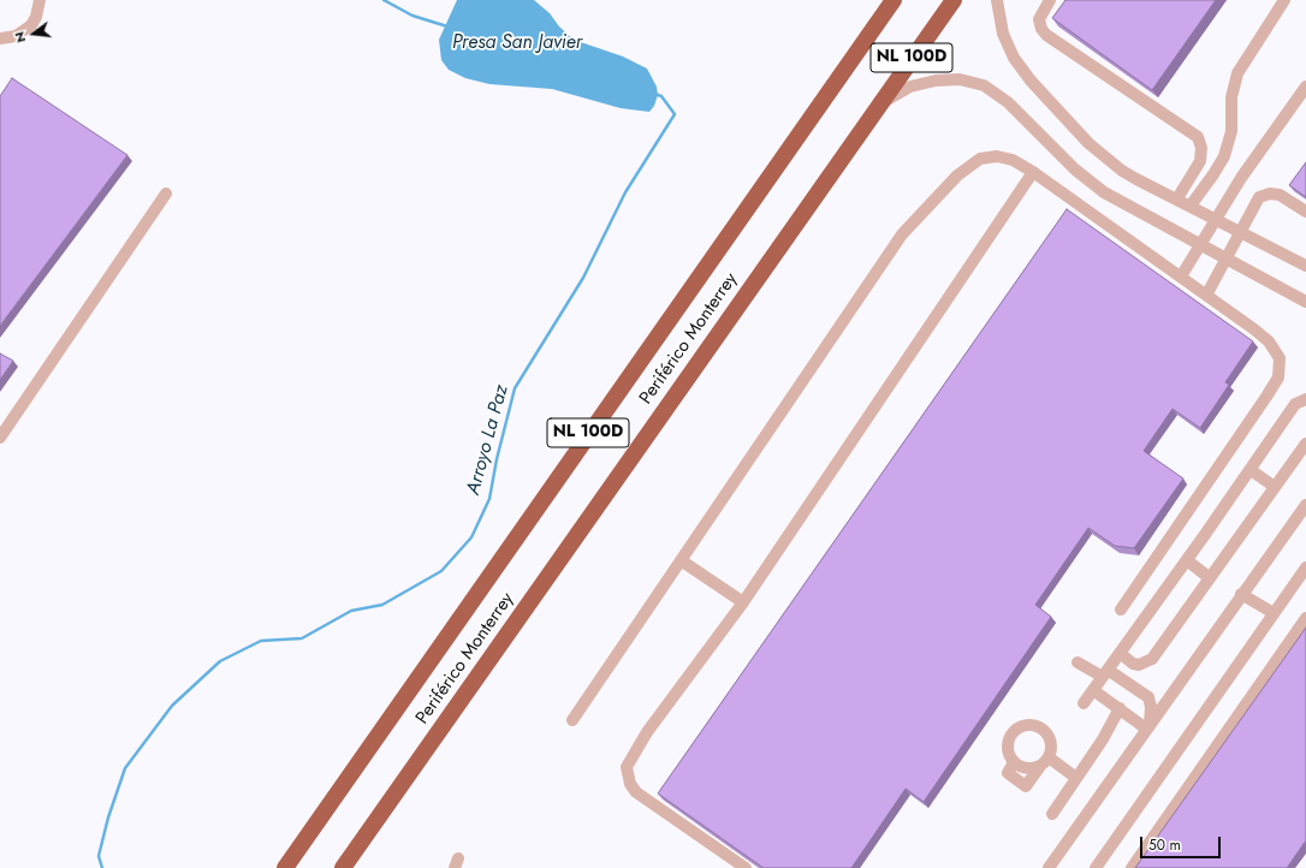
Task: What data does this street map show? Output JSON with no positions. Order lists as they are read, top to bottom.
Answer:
{
  "streets": {
    "highway": ["NL 100D", "Periférico Monterrey"]
  },
  "water": ["Presa San Javier", "Arroyo La Paz"],
  "scale_bar": "50 m",
  "north": "left"
}
